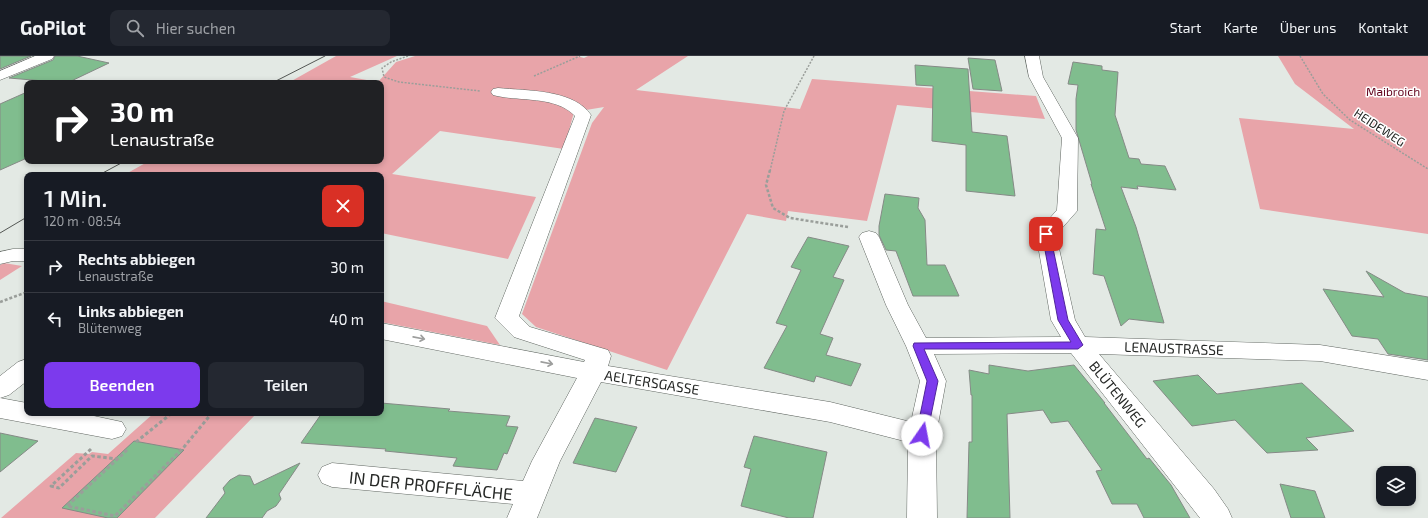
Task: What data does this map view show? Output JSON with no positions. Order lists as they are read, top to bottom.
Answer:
{
  "streets": {
    "street": [
      "LENAUSTRASSE",
      "AELTERSGASSE",
      "BLÜTENWEG",
      "IN DER PROFFFLÄCHE"
    ],
    "path": ["HEIDEWEG"]
  },
  "crossings": [
    ["LENAUSTRASSE", "BLÜTENWEG"],
    ["AELTERSGASSE", "IN DER PROFFFLÄCHE"]
  ],
  "one_way": ["AELTERSGASSE"],
  "parks": ["Maibroich"],
  "page": {
    "header": "GoPilot",
    "search": "Hier suchen",
    "nav": [
      "Start",
      "Karte",
      "Über uns",
      "Kontakt"
    ],
    "turn": ["30 m", "Lenaustraße"],
    "heading": ["1 Min.", "120 m · 08:54"],
    "list": [
      {
        "name": "Rechts abbiegen",
        "note": "Lenaustraße",
        "value": "30 m"
      },
      {
        "name": "Links abbiegen",
        "note": "Blütenweg",
        "value": "40 m"
      }
    ],
    "buttons": ["Beenden", "Teilen"]
  }
}
